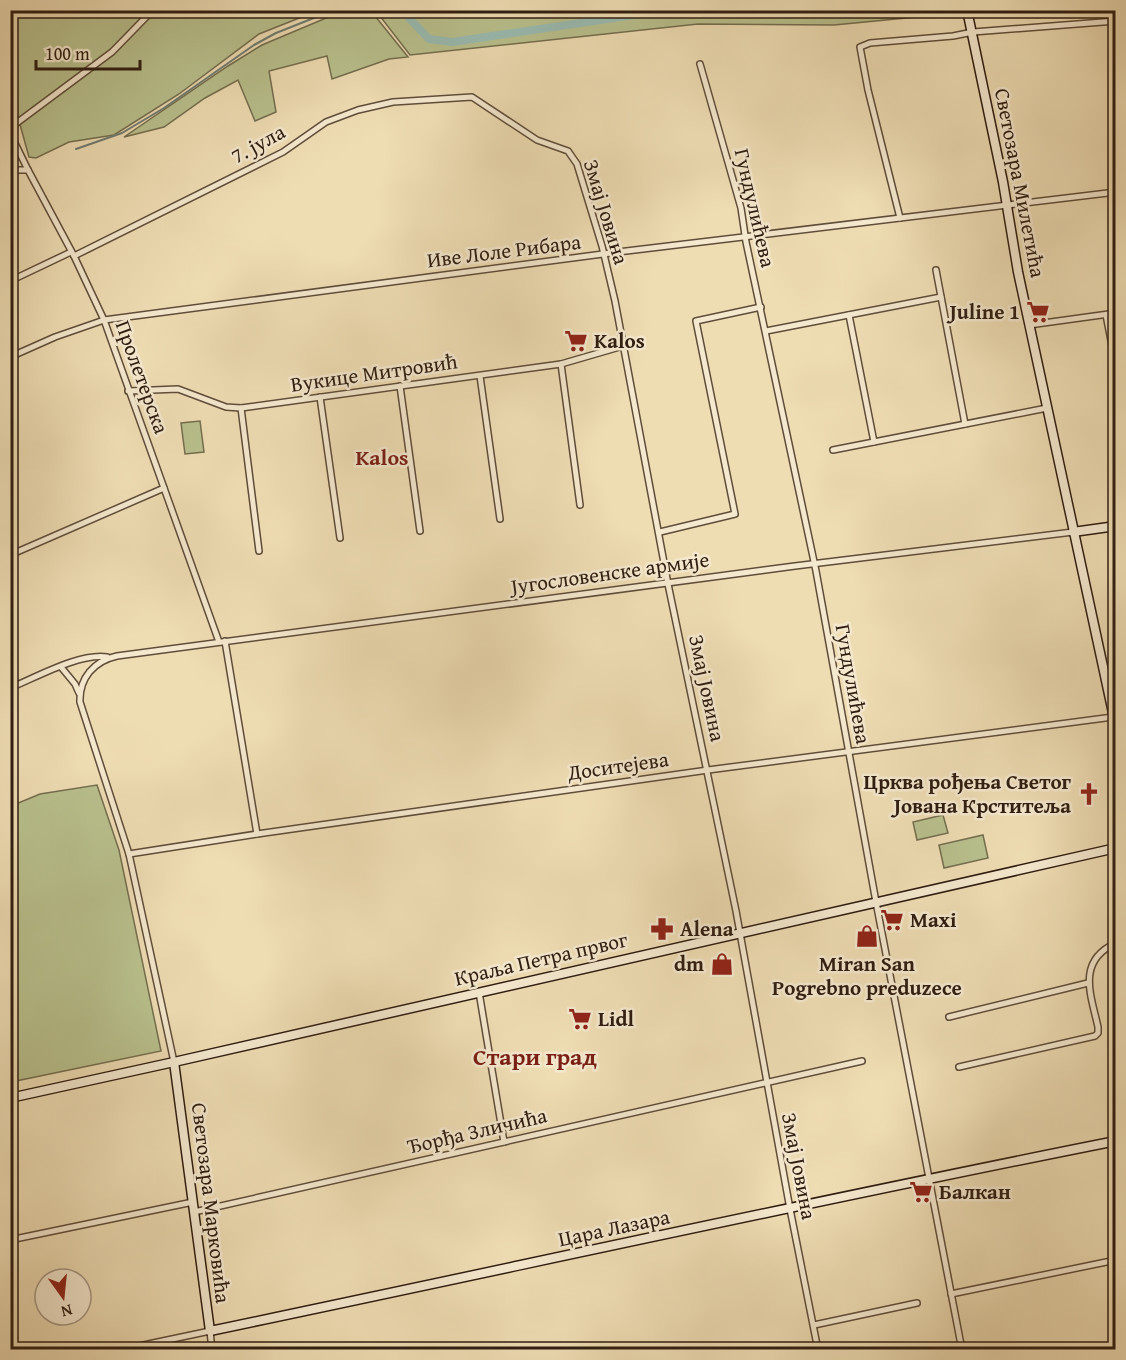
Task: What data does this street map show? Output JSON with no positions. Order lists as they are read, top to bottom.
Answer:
{
  "streets": {
    "main road": [
      "Светозара Милетића",
      "Југословенске армије",
      "Краља Петра првог",
      "Светозара Марковића",
      "Цара Лазара"
    ],
    "street": [
      "7. јула",
      "Гундулићева",
      "Змај Јовина",
      "Иве Лоле Рибара",
      "Вукице Митровић",
      "Пролетерска",
      "Доситејева",
      "Ђорђа Зличића"
    ]
  },
  "crossings": [
    ["7. јула", "Змај Јовина"],
    ["7. јула", "Пролетерска"],
    ["Светозара Милетића", "Иве Лоле Рибара"],
    ["Светозара Милетића", "Југословенске армије"],
    ["Светозара Милетића", "Доситејева"],
    ["Гундулићева", "Иве Лоле Рибара"],
    ["Гундулићева", "Југословенске армије"],
    ["Гундулићева", "Доситејева"],
    ["Гундулићева", "Краља Петра првог"],
    ["Гундулићева", "Цара Лазара"],
    ["Змај Јовина", "Иве Лоле Рибара"],
    ["Змај Јовина", "Вукице Митровић"],
    ["Змај Јовина", "Југословенске армије"],
    ["Змај Јовина", "Доситејева"],
    ["Змај Јовина", "Краља Петра првог"],
    ["Змај Јовина", "Ђорђа Зличића"],
    ["Змај Јовина", "Цара Лазара"],
    ["Иве Лоле Рибара", "Пролетерска"],
    ["Вукице Митровић", "Пролетерска"],
    ["Пролетерска", "Југословенске армије"],
    ["Пролетерска", "Доситејева"],
    ["Краља Петра првог", "Светозара Марковића"],
    ["Ђорђа Зличића", "Светозара Марковића"],
    ["Светозара Марковића", "Цара Лазара"]
  ],
  "districts": ["Kalos", "Стари град"],
  "places": {
    "supermarket": [
      "Juline 1",
      "Kalos",
      "Maxi",
      "Lidl",
      "Балкан"
    ],
    "church": ["Црква рођења Светог Јована Крститеља"],
    "pharmacy": ["Alena"],
    "shop": ["Miran San Pogrebno preduzece", "dm"]
  },
  "scale_bar": "100 m",
  "north": "bottom"
}
